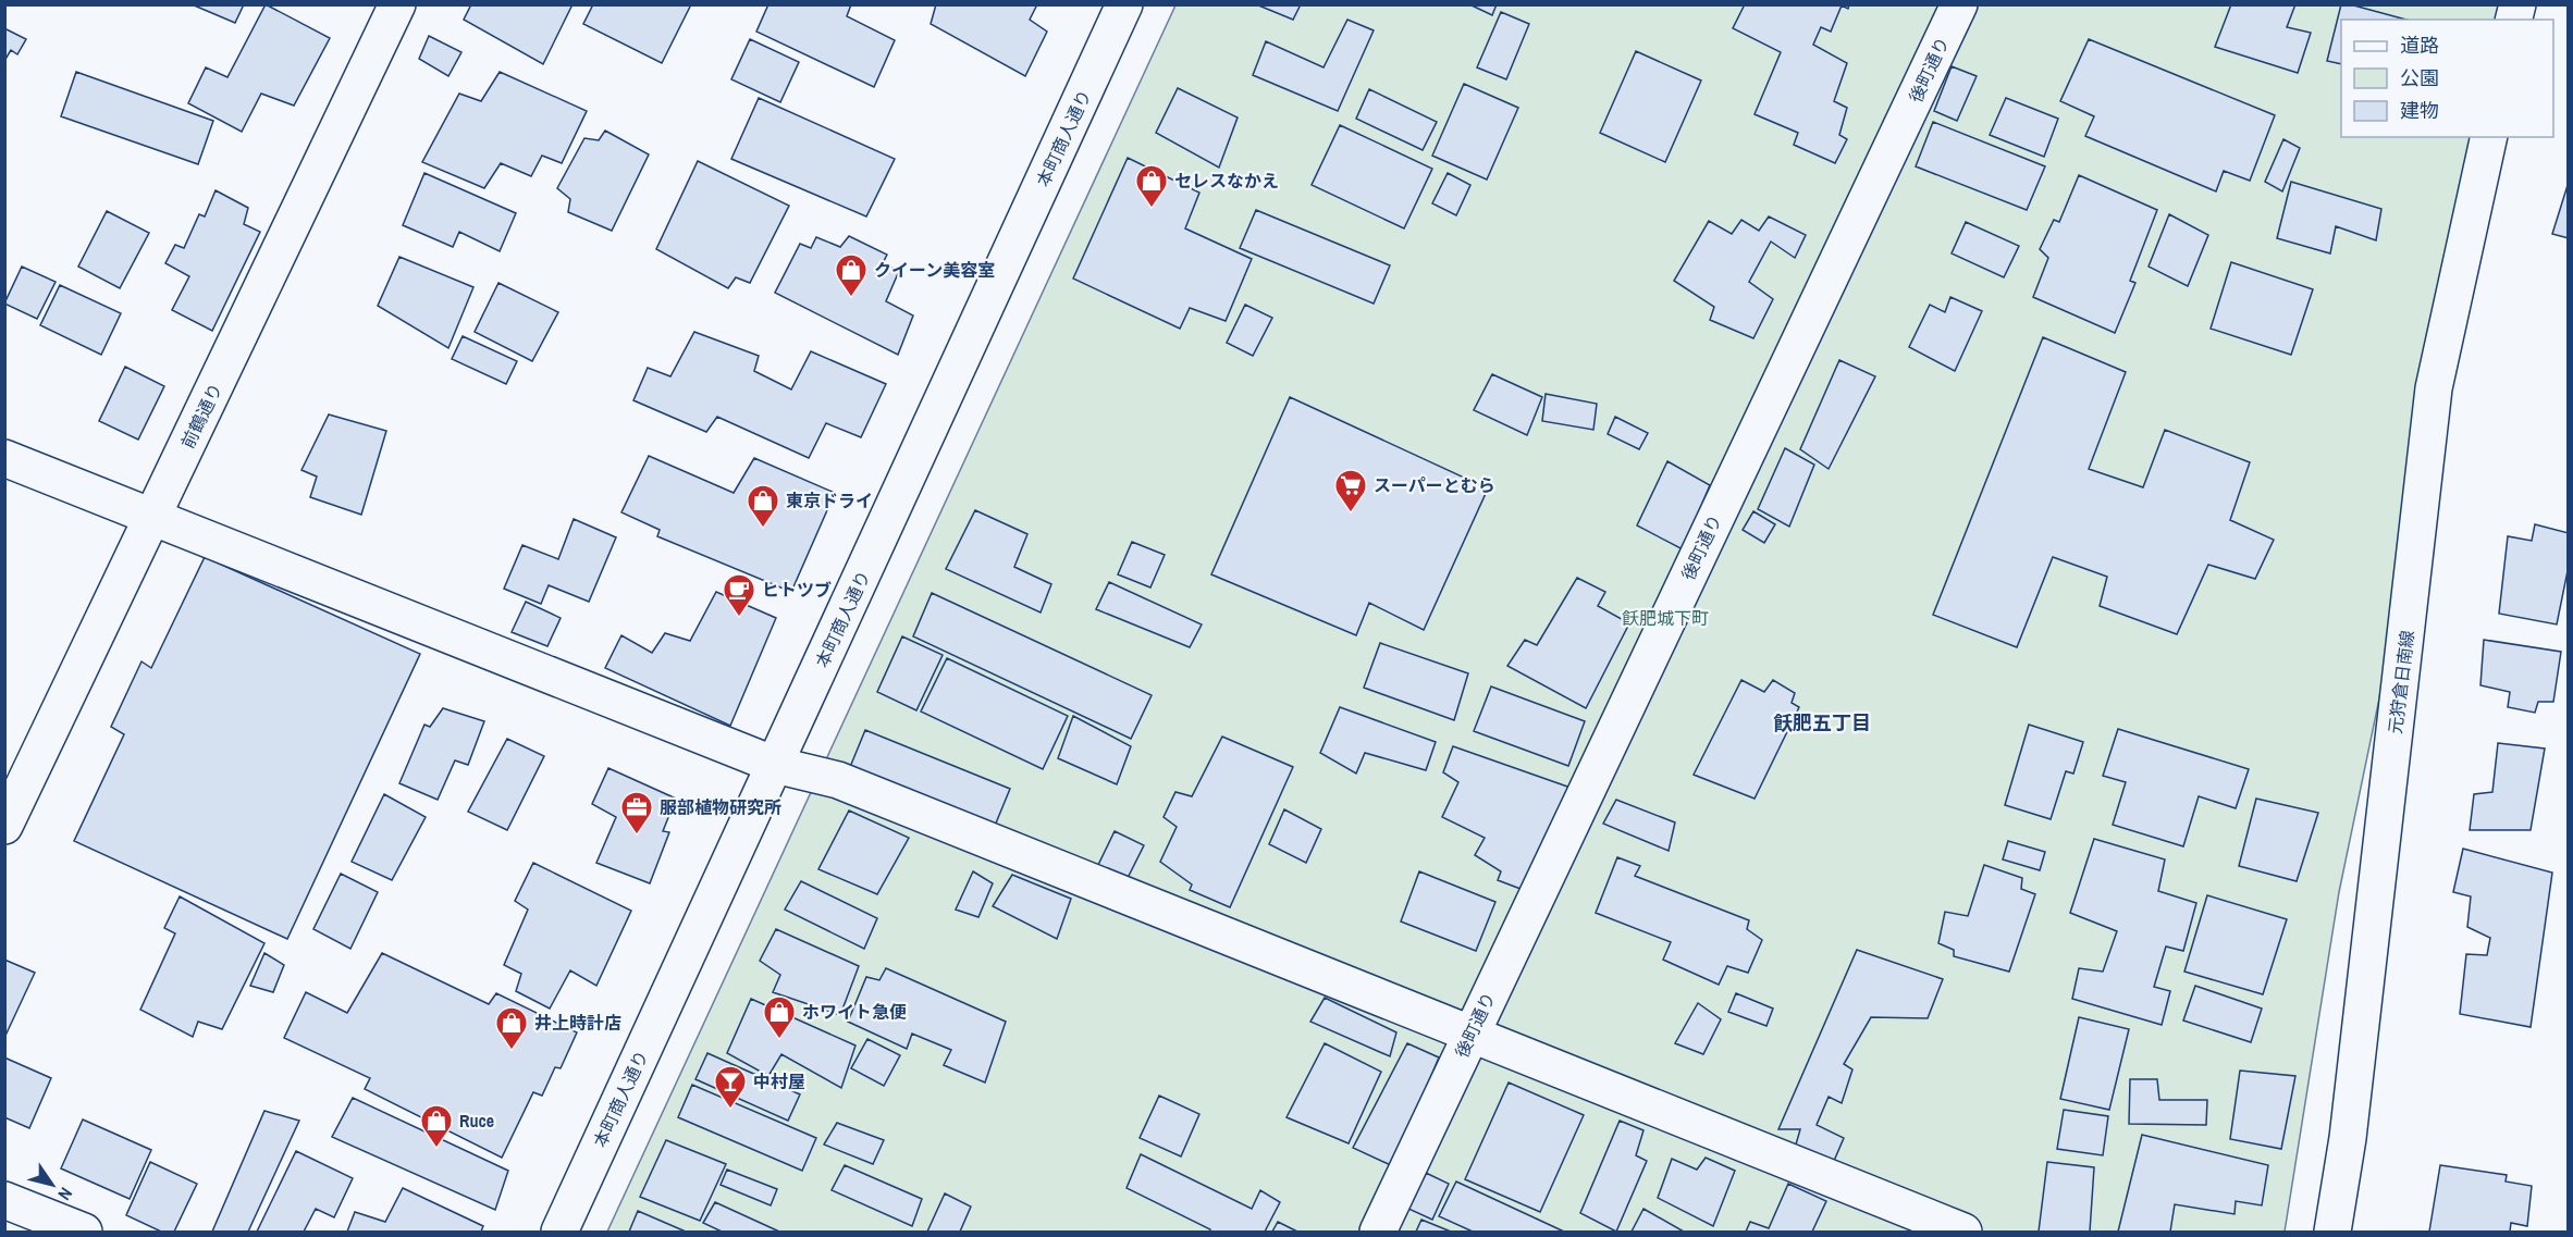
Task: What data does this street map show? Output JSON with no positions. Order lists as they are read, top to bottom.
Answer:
{
  "streets": {
    "main road": [
      "後町通り",
      "本町商人通り",
      "前鶴通り",
      "元狩倉日南線"
    ]
  },
  "districts": ["飫肥五丁目"],
  "parks": ["飫肥城下町"],
  "places": {
    "shop": [
      "セレスなかえ",
      "クイーン美容室",
      "東京ドライ",
      "ホワイト急便",
      "井上時計店",
      "Ruce"
    ],
    "supermarket": ["スーパーとむら"],
    "cafe": ["ヒトツブ"],
    "office": ["服部植物研究所"],
    "bar": ["中村屋"]
  },
  "legend": ["道路", "公園", "建物"],
  "north": "bottom right"
}
